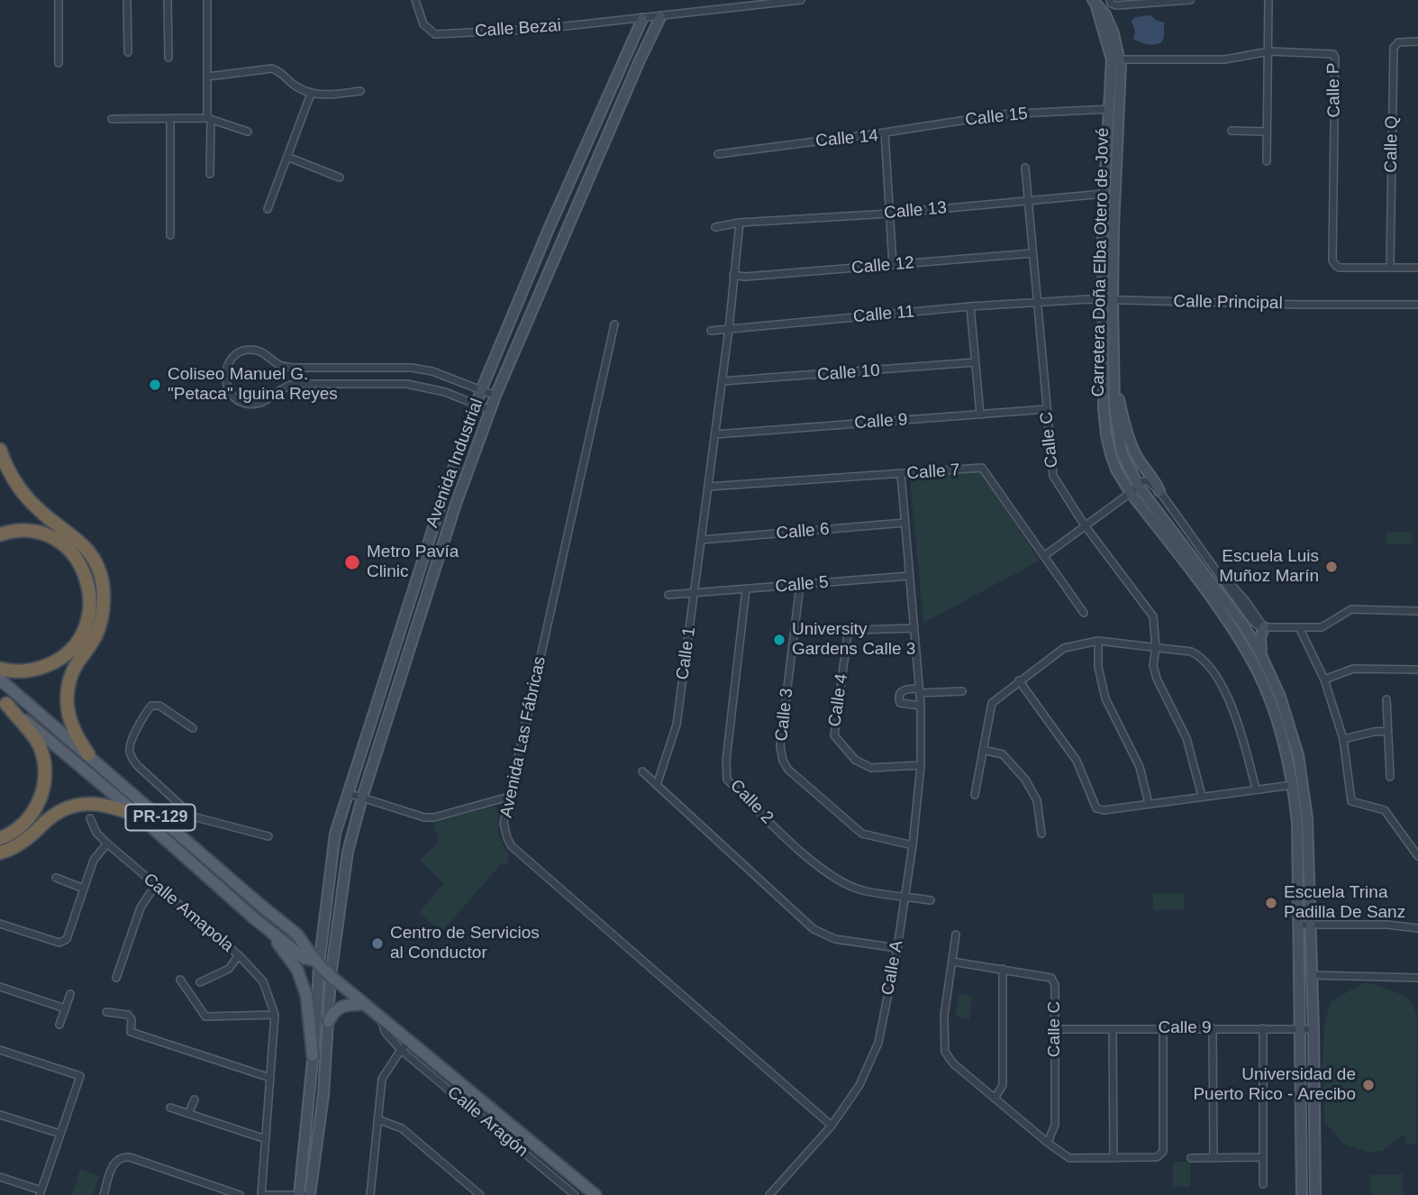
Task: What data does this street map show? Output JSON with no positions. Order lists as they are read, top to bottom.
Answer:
{
  "streets": {
    "main road": ["PR-129"],
    "street": [
      "Calle Bezai",
      "Calle P",
      "Calle 15",
      "Calle 14",
      "Calle Q",
      "Calle 13",
      "Carretera Doña Elba Otero de Jové",
      "Calle 12",
      "Calle Principal",
      "Calle 11",
      "Calle 10",
      "Calle 9",
      "Calle C",
      "Avenida Industrial",
      "Calle 7",
      "Calle 6",
      "Calle 5",
      "Calle 1",
      "Calle 4",
      "Calle 3",
      "Avenida Las Fábricas",
      "Calle 2",
      "Calle Amapola",
      "Calle A",
      "Calle Aragón"
    ]
  },
  "crossings": [
    ["Calle Bezai", "Avenida Industrial"],
    ["Calle P", "Calle Q"],
    ["Calle P", "Carretera Doña Elba Otero de Jové"],
    ["Calle 15", "Calle 14"],
    ["Calle 15", "Carretera Doña Elba Otero de Jové"],
    ["Calle 14", "Calle 13"],
    ["Calle 14", "Calle 12"],
    ["Calle 13", "Carretera Doña Elba Otero de Jové"],
    ["Calle 13", "Calle C"],
    ["Calle 13", "Calle 1"],
    ["Carretera Doña Elba Otero de Jové", "Calle Principal"],
    ["Carretera Doña Elba Otero de Jové", "Calle 9"],
    ["Calle 12", "Calle C"],
    ["Calle 12", "Calle 1"],
    ["Calle Principal", "Calle 11"],
    ["Calle Principal", "Calle C"],
    ["Calle 11", "Calle C"],
    ["Calle 11", "Calle 1"],
    ["Calle 10", "Calle 1"],
    ["Calle 9", "Calle C"],
    ["Calle 9", "Calle 1"],
    ["Avenida Industrial", "PR-129"],
    ["Calle 7", "Calle 1"],
    ["Calle 7", "Calle A"],
    ["Calle 6", "Calle 1"],
    ["Calle 6", "Calle A"],
    ["Calle 5", "Calle 1"],
    ["Calle 5", "Calle 3"],
    ["Calle 5", "Calle 2"],
    ["Calle 5", "Calle A"],
    ["Calle 4", "Calle A"],
    ["Calle 3", "Calle A"],
    ["Avenida Las Fábricas", "Calle A"],
    ["Calle 2", "Calle A"],
    ["PR-129", "Calle Aragón"]
  ],
  "places": [
    "Coliseo Manuel G. \"Petaca\" Iguina Reyes",
    "Metro Pavía Clinic",
    "Escuela Luis Muñoz Marín",
    "University Gardens Calle 3",
    "Escuela Trina Padilla De Sanz",
    "Centro de Servicios al Conductor",
    "Universidad de Puerto Rico - Arecibo"
  ]
}
